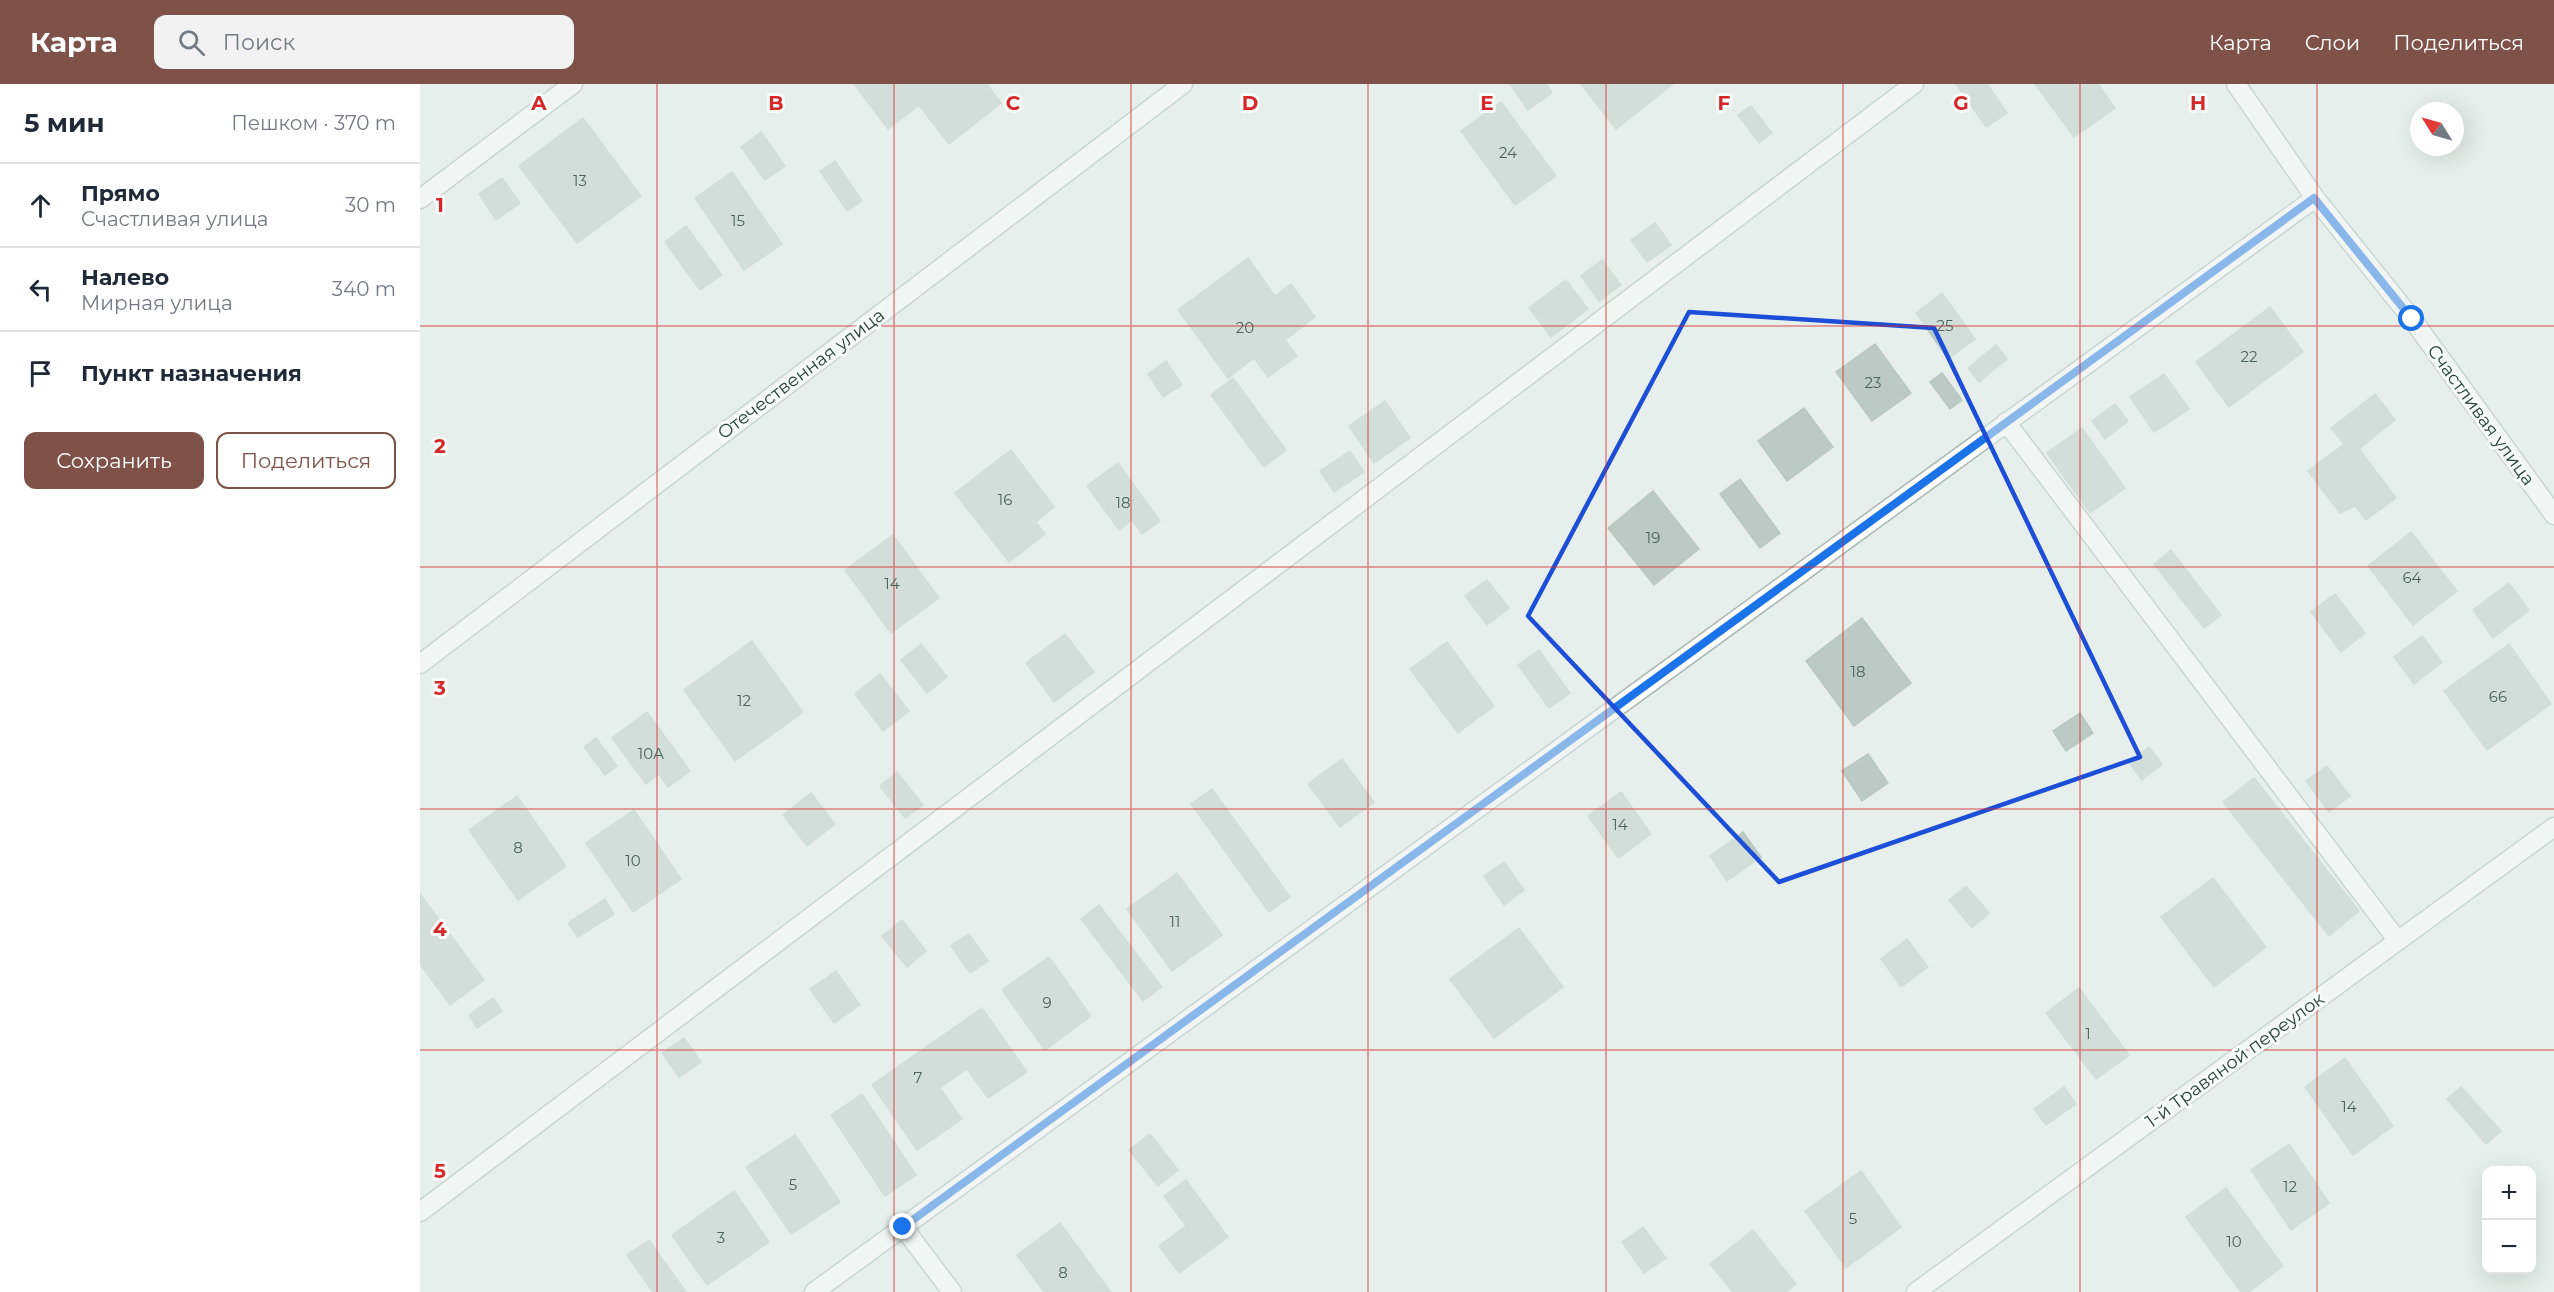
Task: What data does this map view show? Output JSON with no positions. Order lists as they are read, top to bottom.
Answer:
{
  "streets": {
    "street": ["Отечественная улица", "Счастливая улица", "1-й Травяной переулок"]
  },
  "house_numbers": [
    "24",
    "13",
    "15",
    "25",
    "20",
    "22",
    "23",
    "16",
    "18",
    "19",
    "64",
    "14",
    "18",
    "66",
    "12",
    "10А",
    "14",
    "8",
    "10",
    "11",
    "9",
    "1",
    "7",
    "14",
    "5",
    "12",
    "5",
    "3",
    "10",
    "8"
  ],
  "north": "top left",
  "page": {
    "header": "Карта",
    "search": "Поиск",
    "nav": ["Карта", "Слои", "Поделиться"],
    "heading": ["5 мин", "Пешком · 370 m"],
    "list": [
      ["Прямо", "Счастливая улица", "30 m"],
      ["Налево", "Мирная улица", "340 m"],
      "Пункт назначения"
    ],
    "buttons": ["Сохранить", "Поделиться"],
    "map_buttons": ["+", "−"]
  },
  "grid": {
    "columns": [
      "A",
      "B",
      "C",
      "D",
      "E",
      "F",
      "G",
      "H"
    ],
    "rows": [
      "1",
      "2",
      "3",
      "4",
      "5"
    ]
  }
}
